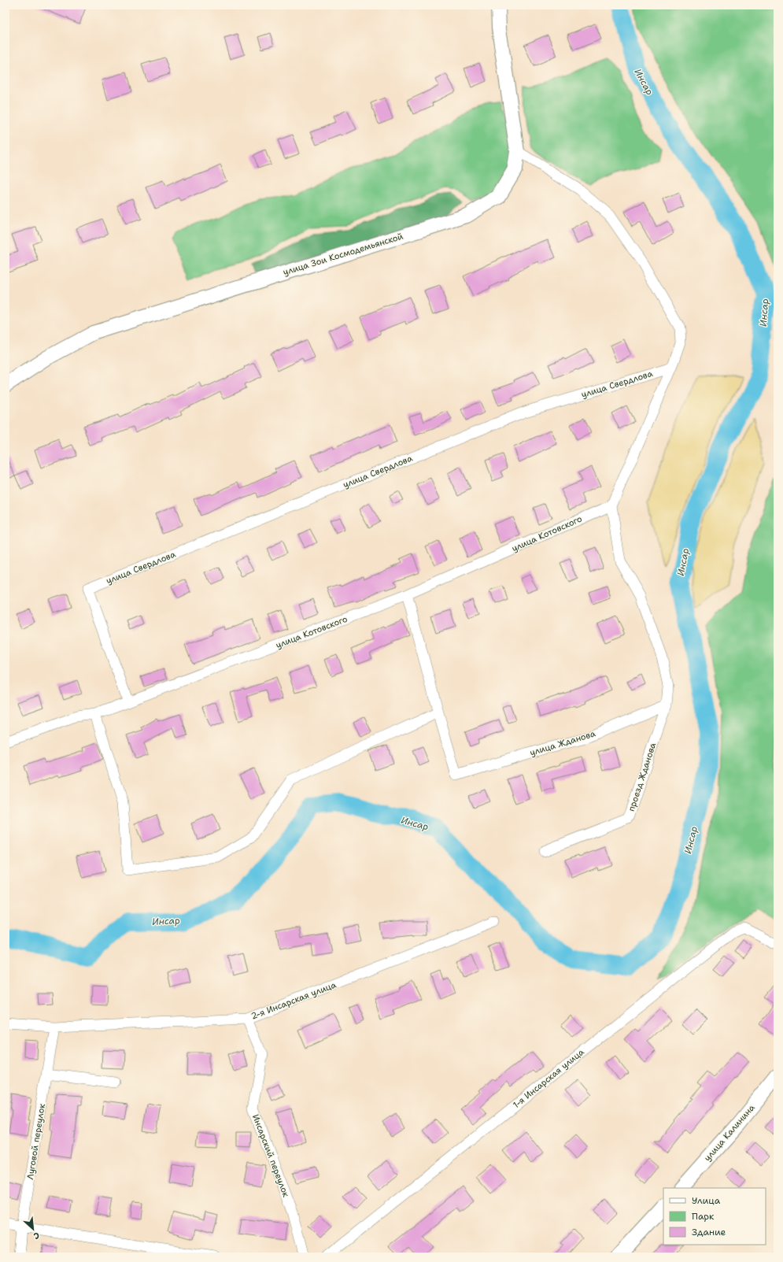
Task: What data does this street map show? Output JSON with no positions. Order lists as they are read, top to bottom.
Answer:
{
  "streets": {
    "street": [
      "улица Зои Космодемьянской",
      "улица Свердлова",
      "улица Котовского",
      "улица Жданова",
      "проезд Жданова",
      "2-я Инсарская улица",
      "1-я Инсарская улица",
      "улица Калинина",
      "Луговой переулок",
      "Инсарский переулок"
    ]
  },
  "crossings": [
    ["улица Свердлова", "улица Котовского"],
    ["улица Котовского", "проезд Жданова"],
    ["улица Жданова", "проезд Жданова"],
    ["2-я Инсарская улица", "Луговой переулок"],
    ["2-я Инсарская улица", "Инсарский переулок"]
  ],
  "water": ["Инсар"],
  "legend": ["Улица", "Парк", "Здание"],
  "north": "bottom right"
}
